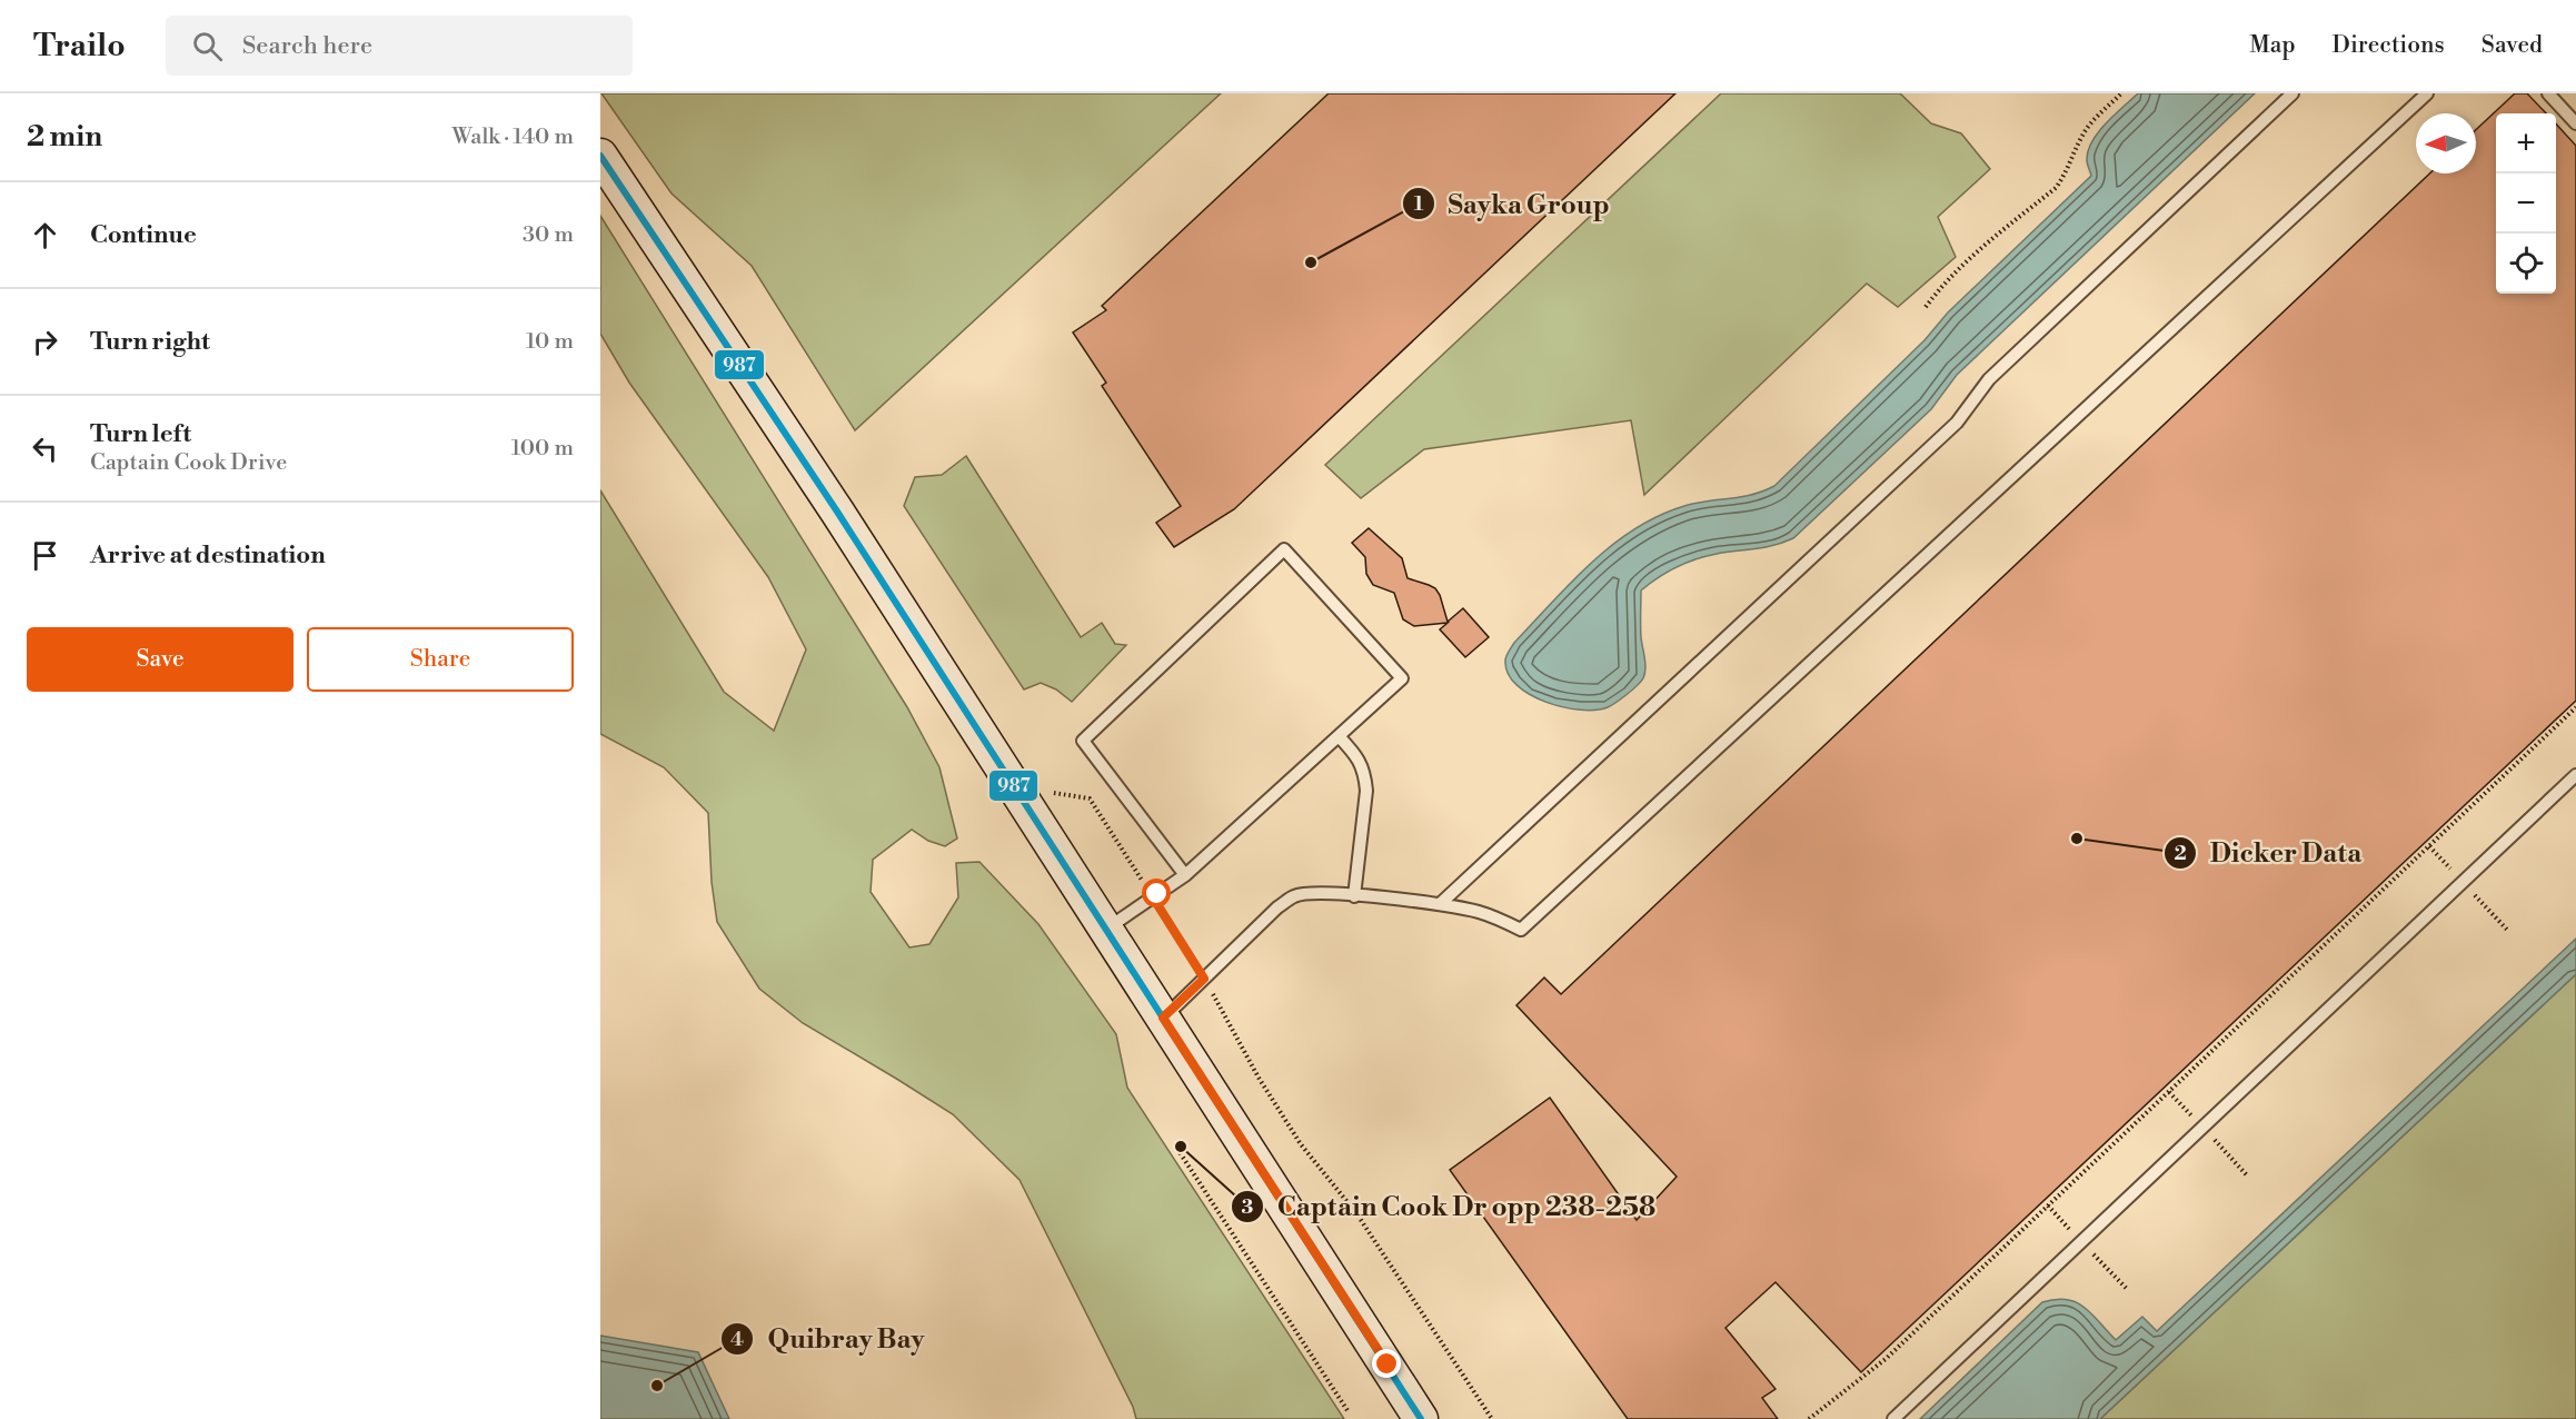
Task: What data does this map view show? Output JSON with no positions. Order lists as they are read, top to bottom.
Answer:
{
  "places": [
    "Sayka Group",
    "Dicker Data",
    "Captain Cook Dr opp 238-258",
    "Quibray Bay"
  ],
  "lines": ["transit line 987"],
  "north": "left",
  "page": {
    "header": "Trailo",
    "search": "Search here",
    "nav": ["Map", "Directions", "Saved"],
    "heading": ["2 min", "Walk · 140 m"],
    "map_buttons": ["+", "−"],
    "list": [
      ["Continue", "30 m"],
      ["Turn right", "10 m"],
      ["Turn left", "Captain Cook Drive", "100 m"],
      "Arrive at destination"
    ],
    "buttons": ["Save", "Share"]
  }
}
